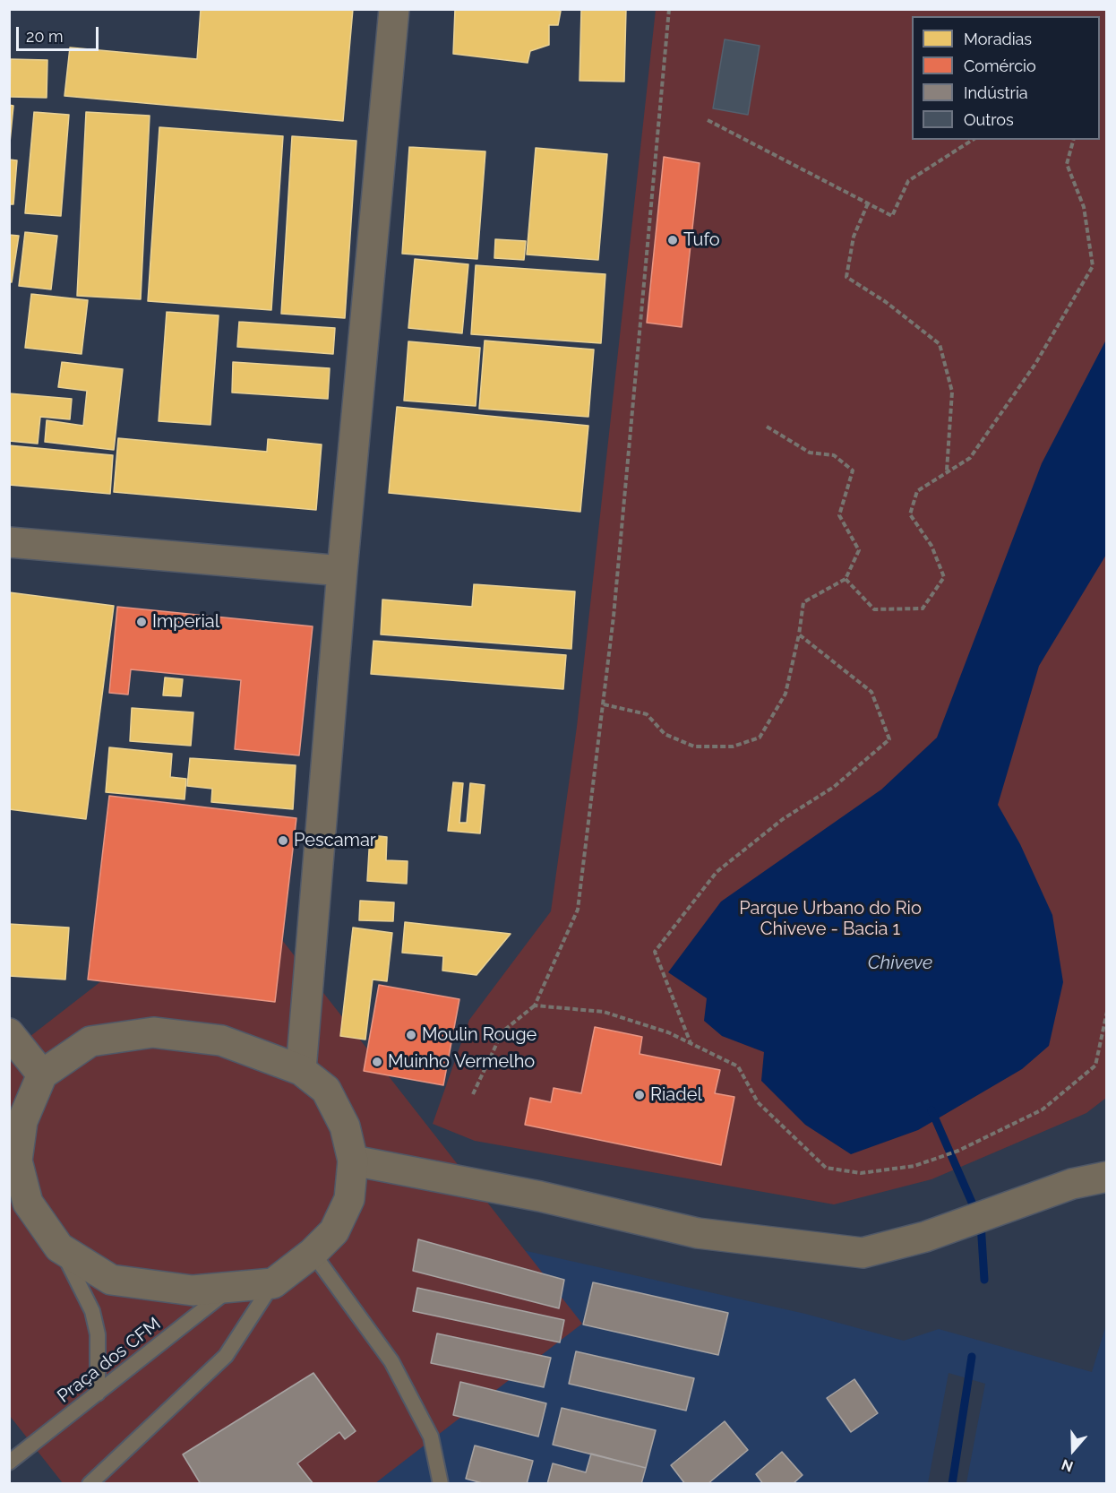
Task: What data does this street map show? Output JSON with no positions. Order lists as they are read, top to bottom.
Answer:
{
  "streets": {
    "lane": ["Praça dos CFM"]
  },
  "water": ["Chiveve"],
  "parks": ["Parque Urbano do Rio Chiveve - Bacia 1"],
  "places": [
    "Tufo",
    "Imperial",
    "Pescamar",
    "Moulin Rouge",
    "Muinho Vermelho",
    "Riadel"
  ],
  "legend": [
    "Moradias",
    "Comércio",
    "Indústria",
    "Outros"
  ],
  "scale_bar": "20 m",
  "north": "bottom"
}
